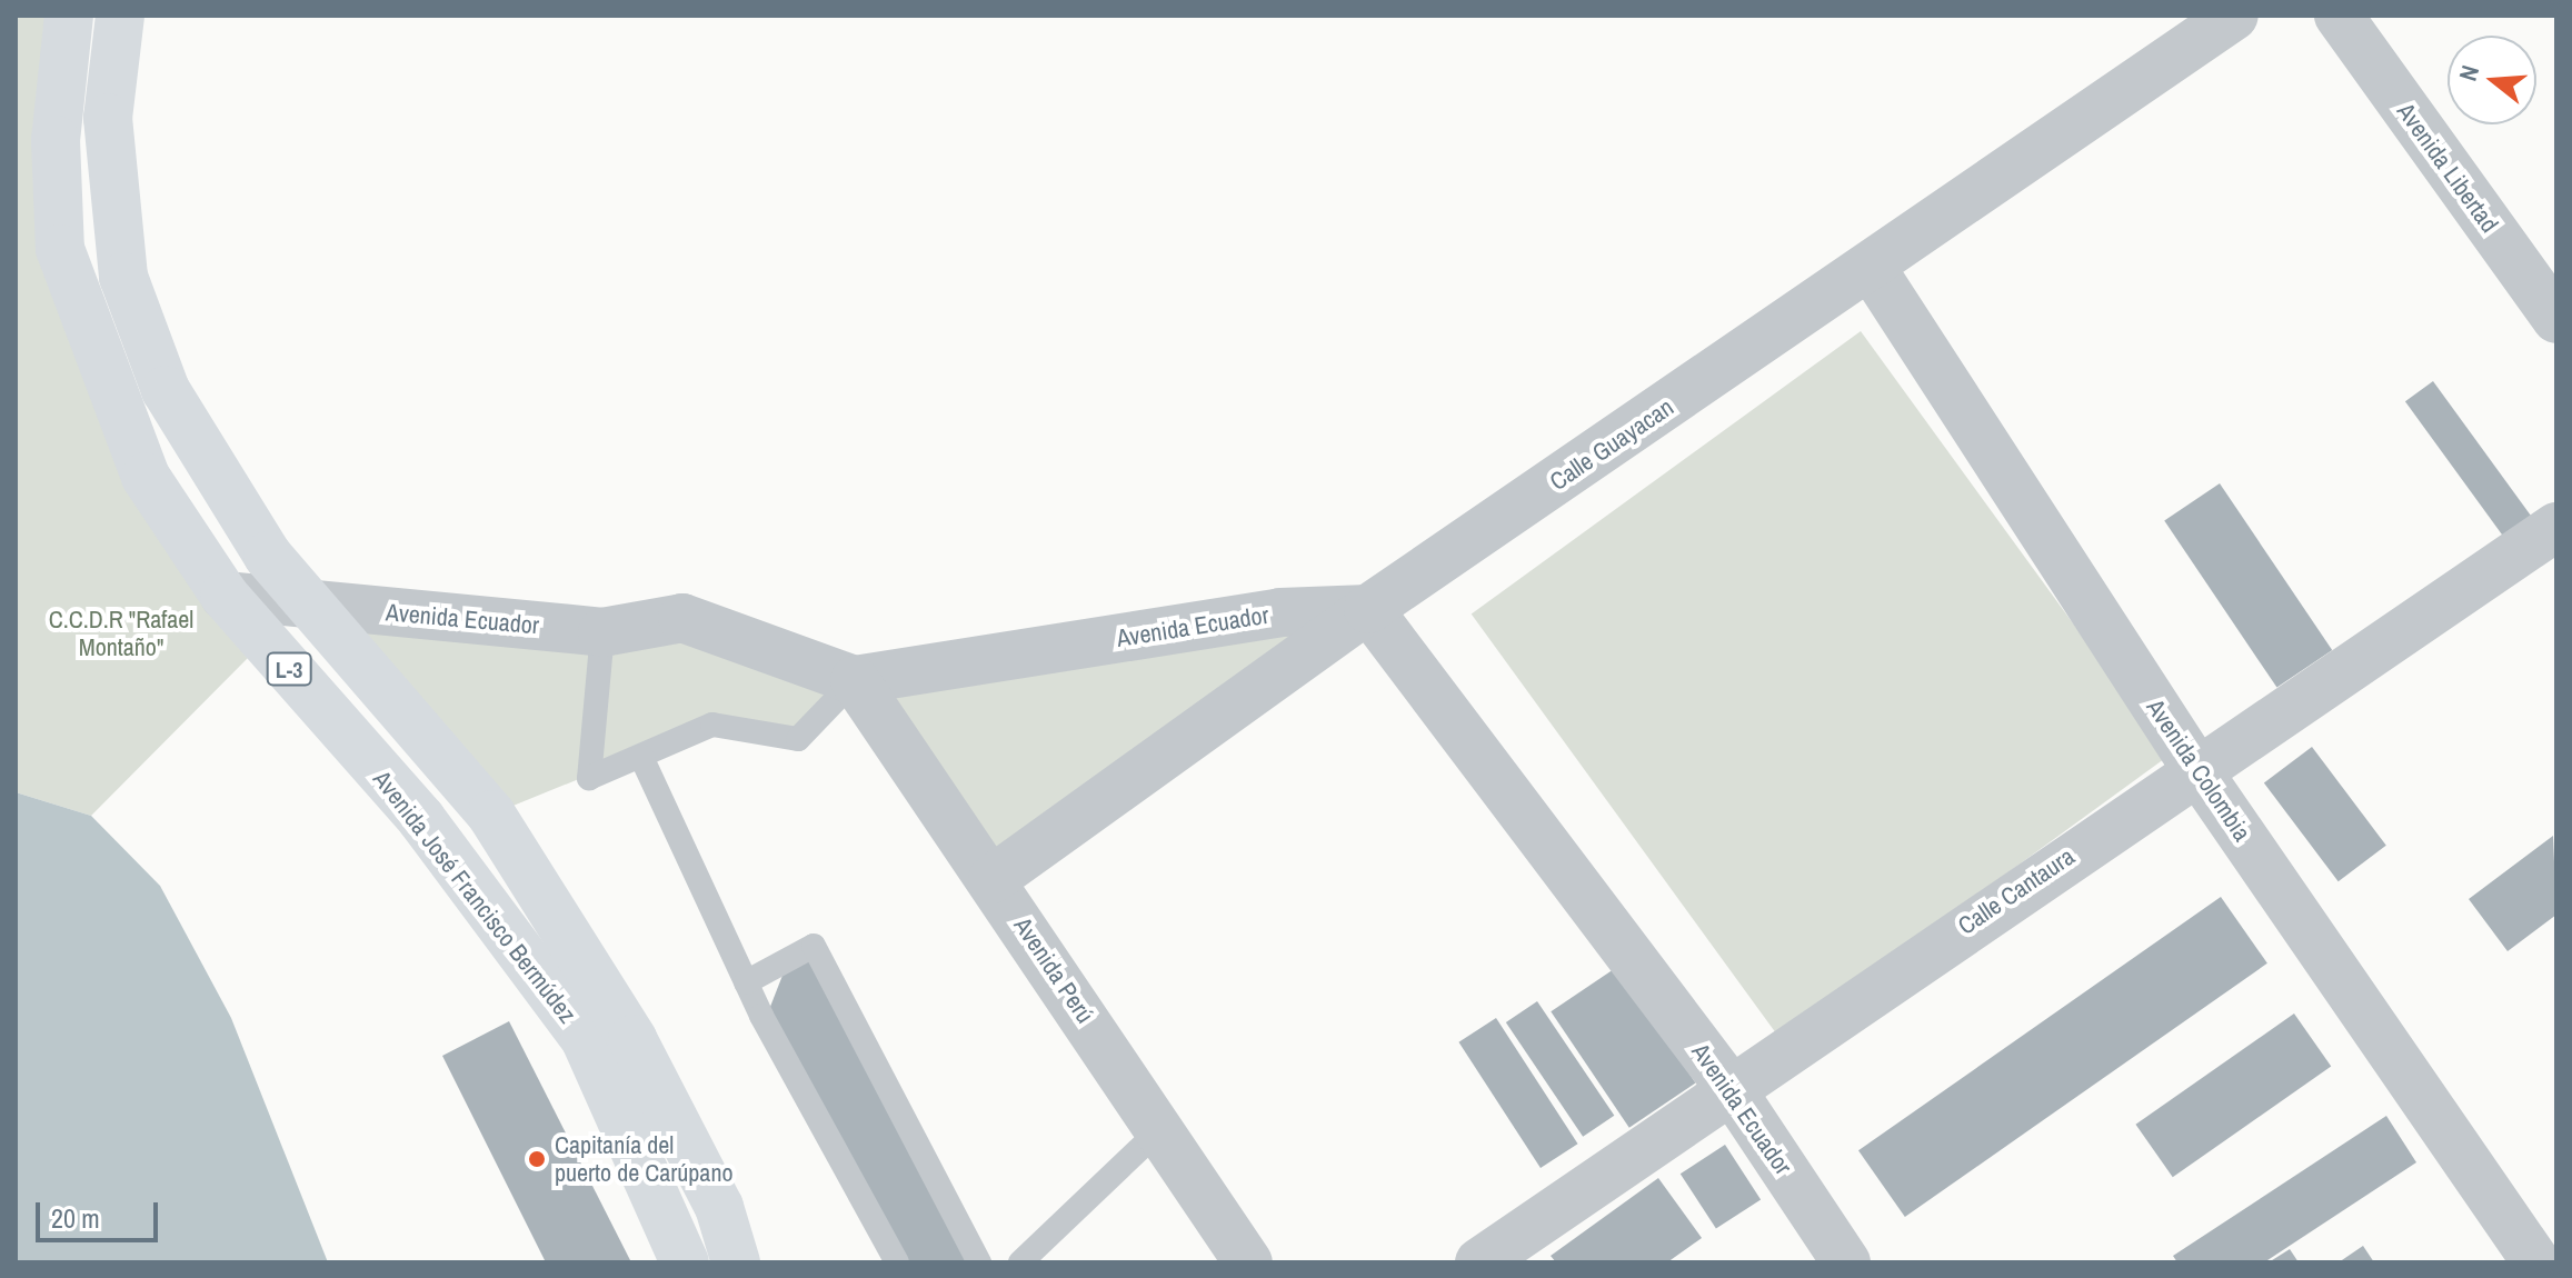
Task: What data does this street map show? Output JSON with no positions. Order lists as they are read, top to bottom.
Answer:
{
  "streets": {
    "main road": ["L-3", "Avenida José Francisco Bermúdez"],
    "street": [
      "Avenida Libertad",
      "Calle Guayacan",
      "Avenida Ecuador",
      "Avenida Colombia",
      "Calle Cantaura",
      "Avenida Perú"
    ]
  },
  "crossings": [
    ["Calle Guayacan", "Avenida Ecuador"],
    ["Calle Guayacan", "Avenida Colombia"],
    ["Calle Guayacan", "Avenida Perú"],
    ["Avenida Ecuador", "Calle Cantaura"],
    ["Avenida Ecuador", "Avenida José Francisco Bermúdez"],
    ["Avenida Ecuador", "Avenida Perú"],
    ["Avenida Colombia", "Calle Cantaura"]
  ],
  "parks": ["C.C.D.R \"Rafael Montaño\""],
  "places": ["Capitanía del puerto de Carúpano"],
  "scale_bar": "20 m",
  "north": "left"
}
